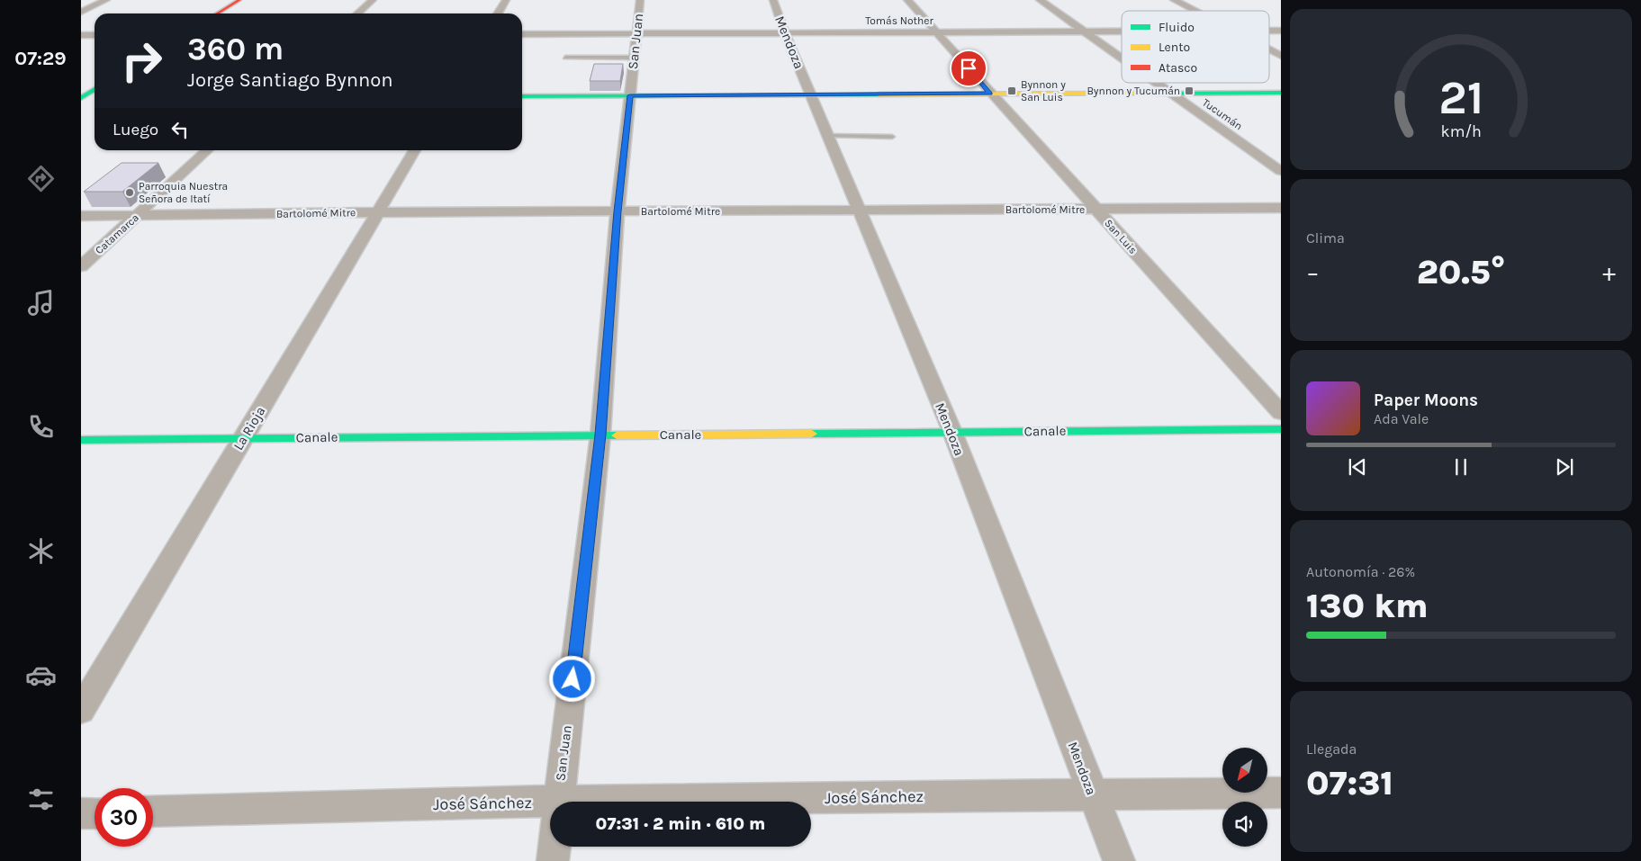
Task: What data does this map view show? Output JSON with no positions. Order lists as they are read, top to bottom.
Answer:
{
  "streets": {
    "street": [
      "Tomás Nother",
      "San Juan",
      "Mendoza",
      "Tucumán",
      "Bartolomé Mitre",
      "Catamarca",
      "San Luis",
      "La Rioja",
      "Canale",
      "José Sánchez"
    ]
  },
  "crossings": [
    ["Tomás Nother", "San Juan"],
    ["Tomás Nother", "Mendoza"],
    ["Tomás Nother", "Tucumán"],
    ["Tomás Nother", "San Luis"],
    ["San Juan", "Bartolomé Mitre"],
    ["San Juan", "Canale"],
    ["San Juan", "José Sánchez"],
    ["Mendoza", "Bartolomé Mitre"],
    ["Mendoza", "Canale"],
    ["Mendoza", "José Sánchez"],
    ["Bartolomé Mitre", "Catamarca"],
    ["Bartolomé Mitre", "San Luis"],
    ["Bartolomé Mitre", "La Rioja"],
    ["La Rioja", "Canale"]
  ],
  "places": {
    "transit": ["Bynnon y San Luis", "Bynnon y Tucumán"],
    "other": ["Parroquia Nuestra Señora de Itatí"]
  },
  "legend": ["Fluido", "Lento", "Atasco"],
  "north": "bottom left",
  "page": {
    "tabs": "07:29",
    "turn": ["360 m", "Jorge Santiago Bynnon"],
    "then": "Luego",
    "tile": [
      "Clima",
      ["Autonomía · 26%", "130 km"],
      ["Llegada", "07:31"]
    ],
    "heat": ["−", "20.5°", "+"],
    "song": ["Paper Moons", "Ada Vale"],
    "limit": "30",
    "trip": "07:31 · 2 min · 610 m",
    "gauge": ["21", "km/h"]
  }
}
